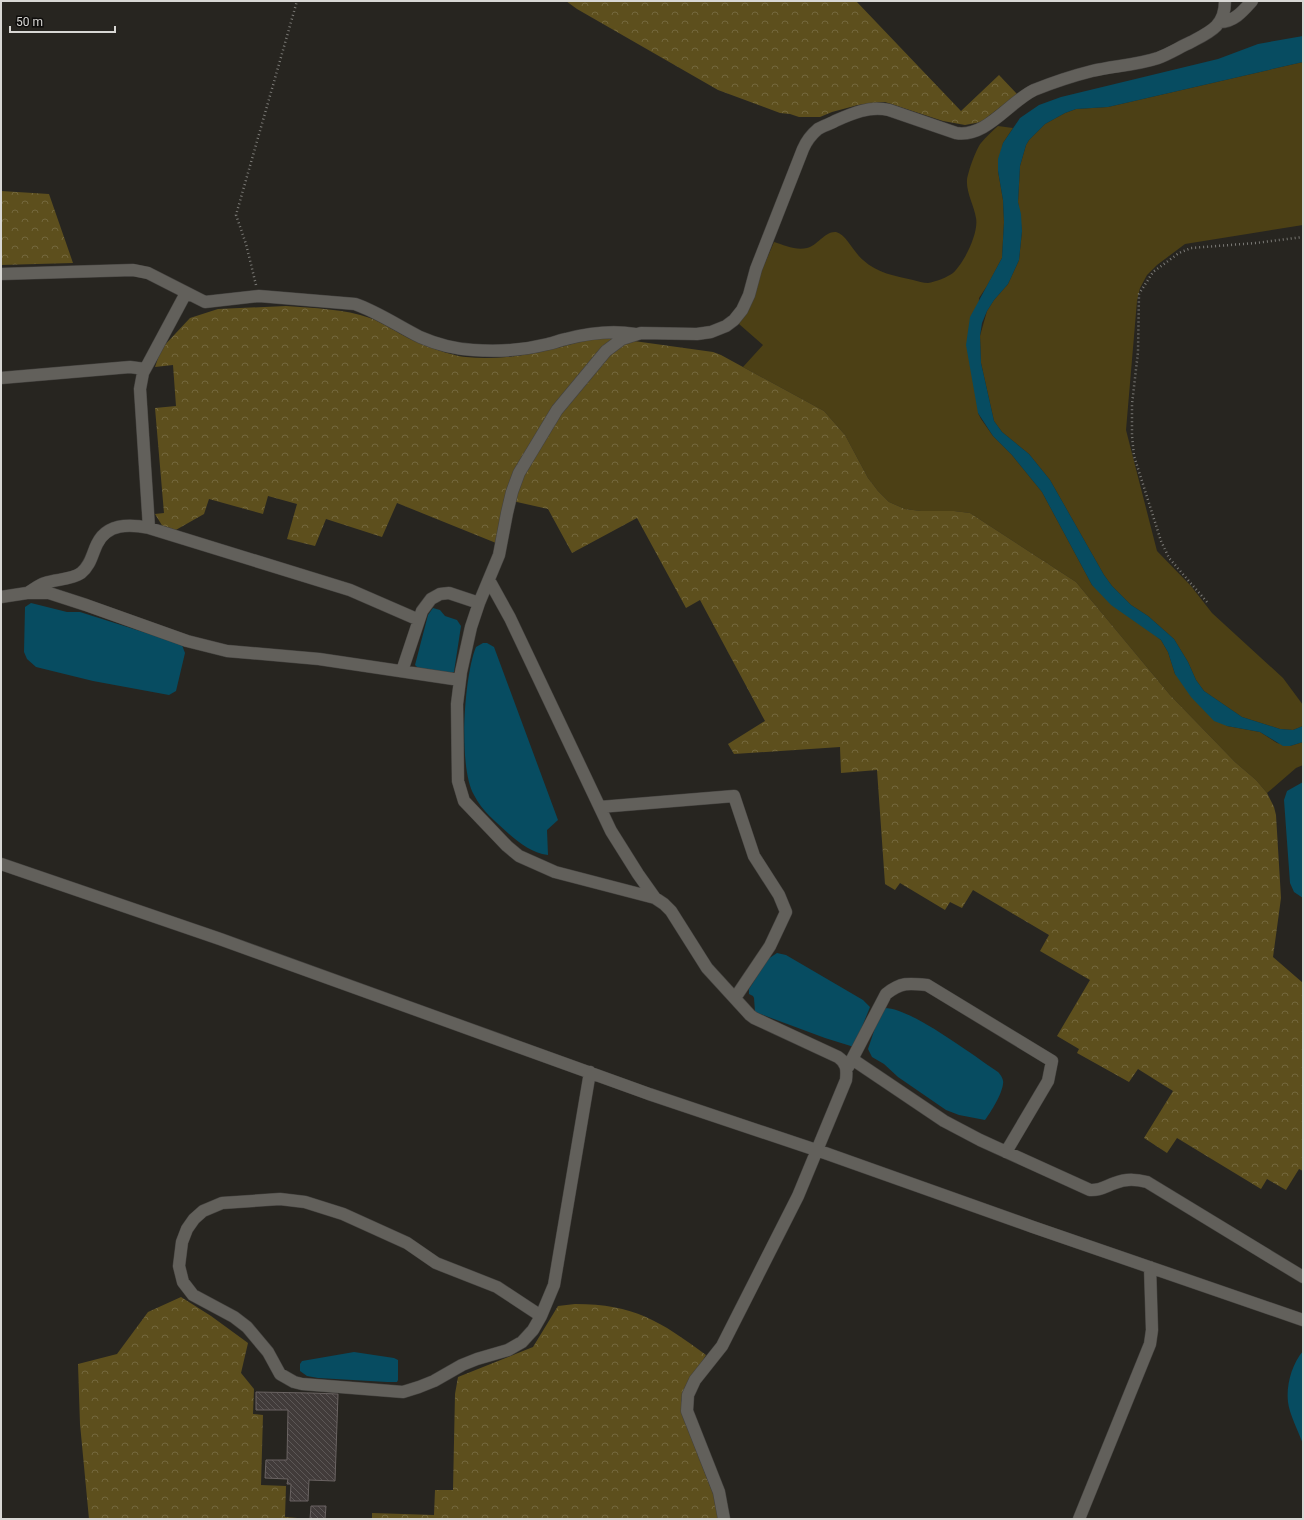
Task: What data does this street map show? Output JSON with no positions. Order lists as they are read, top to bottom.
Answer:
{
  "scale_bar": "50 m"
}
